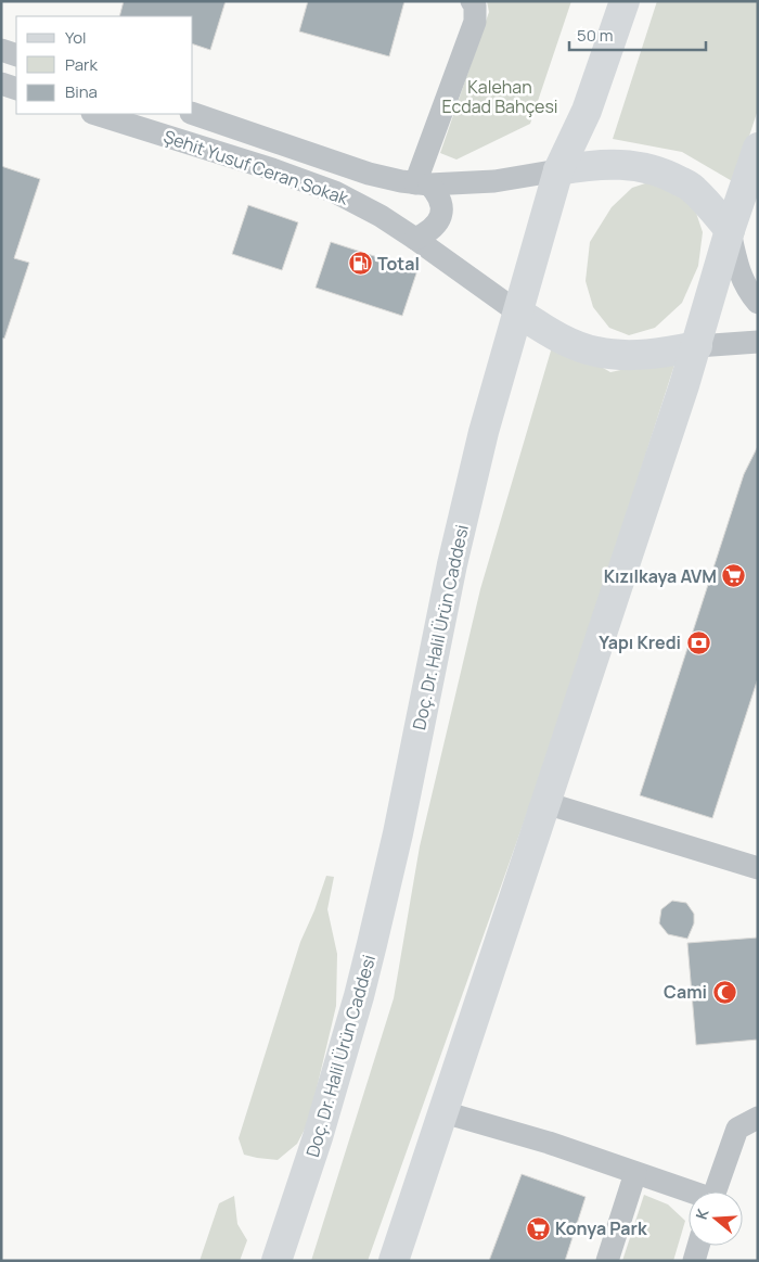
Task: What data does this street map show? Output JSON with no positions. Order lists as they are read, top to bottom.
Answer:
{
  "streets": {
    "main road": ["Doç. Dr. Halil Ürün Caddesi"],
    "street": ["Şehit Yusuf Ceran Sokak"]
  },
  "crossings": [
    ["Şehit Yusuf Ceran Sokak", "Doç. Dr. Halil Ürün Caddesi"]
  ],
  "parks": ["Kalehan Ecdad Bahçesi"],
  "places": {
    "fuel station": ["Total"],
    "supermarket": ["Kızılkaya AVM", "Konya Park"],
    "bank": ["Yapı Kredi"],
    "mosque": ["Cami"]
  },
  "legend": ["Yol", "Park", "Bina"],
  "scale_bar": "50 m",
  "north": "left"
}
